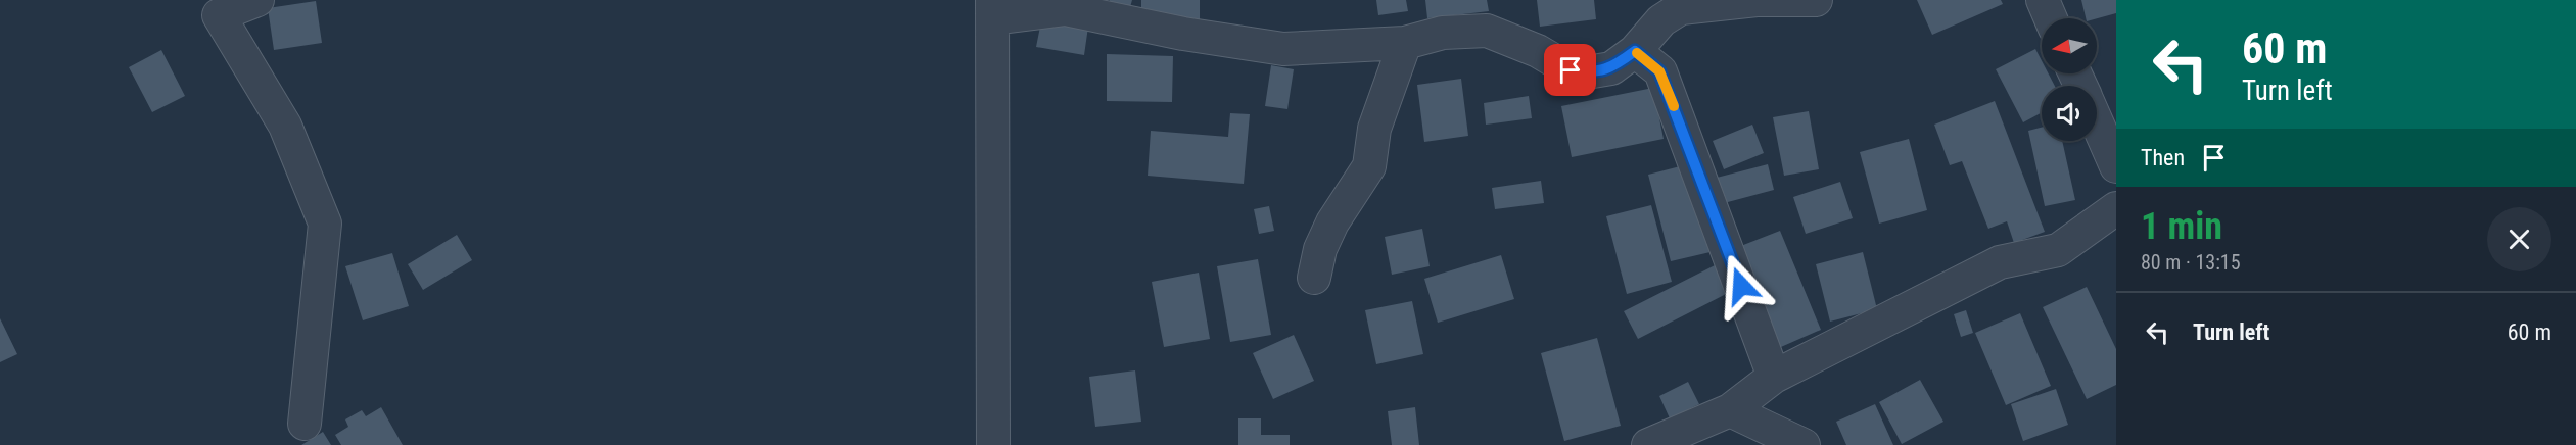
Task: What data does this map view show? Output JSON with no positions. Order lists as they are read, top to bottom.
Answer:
{
  "north": "left",
  "page": {
    "turn": ["60 m", "Turn left"],
    "then": "Then",
    "heading": ["1 min", "80 m · 13:15"],
    "list": [
      {
        "name": "Turn left",
        "value": "60 m"
      }
    ]
  }
}
